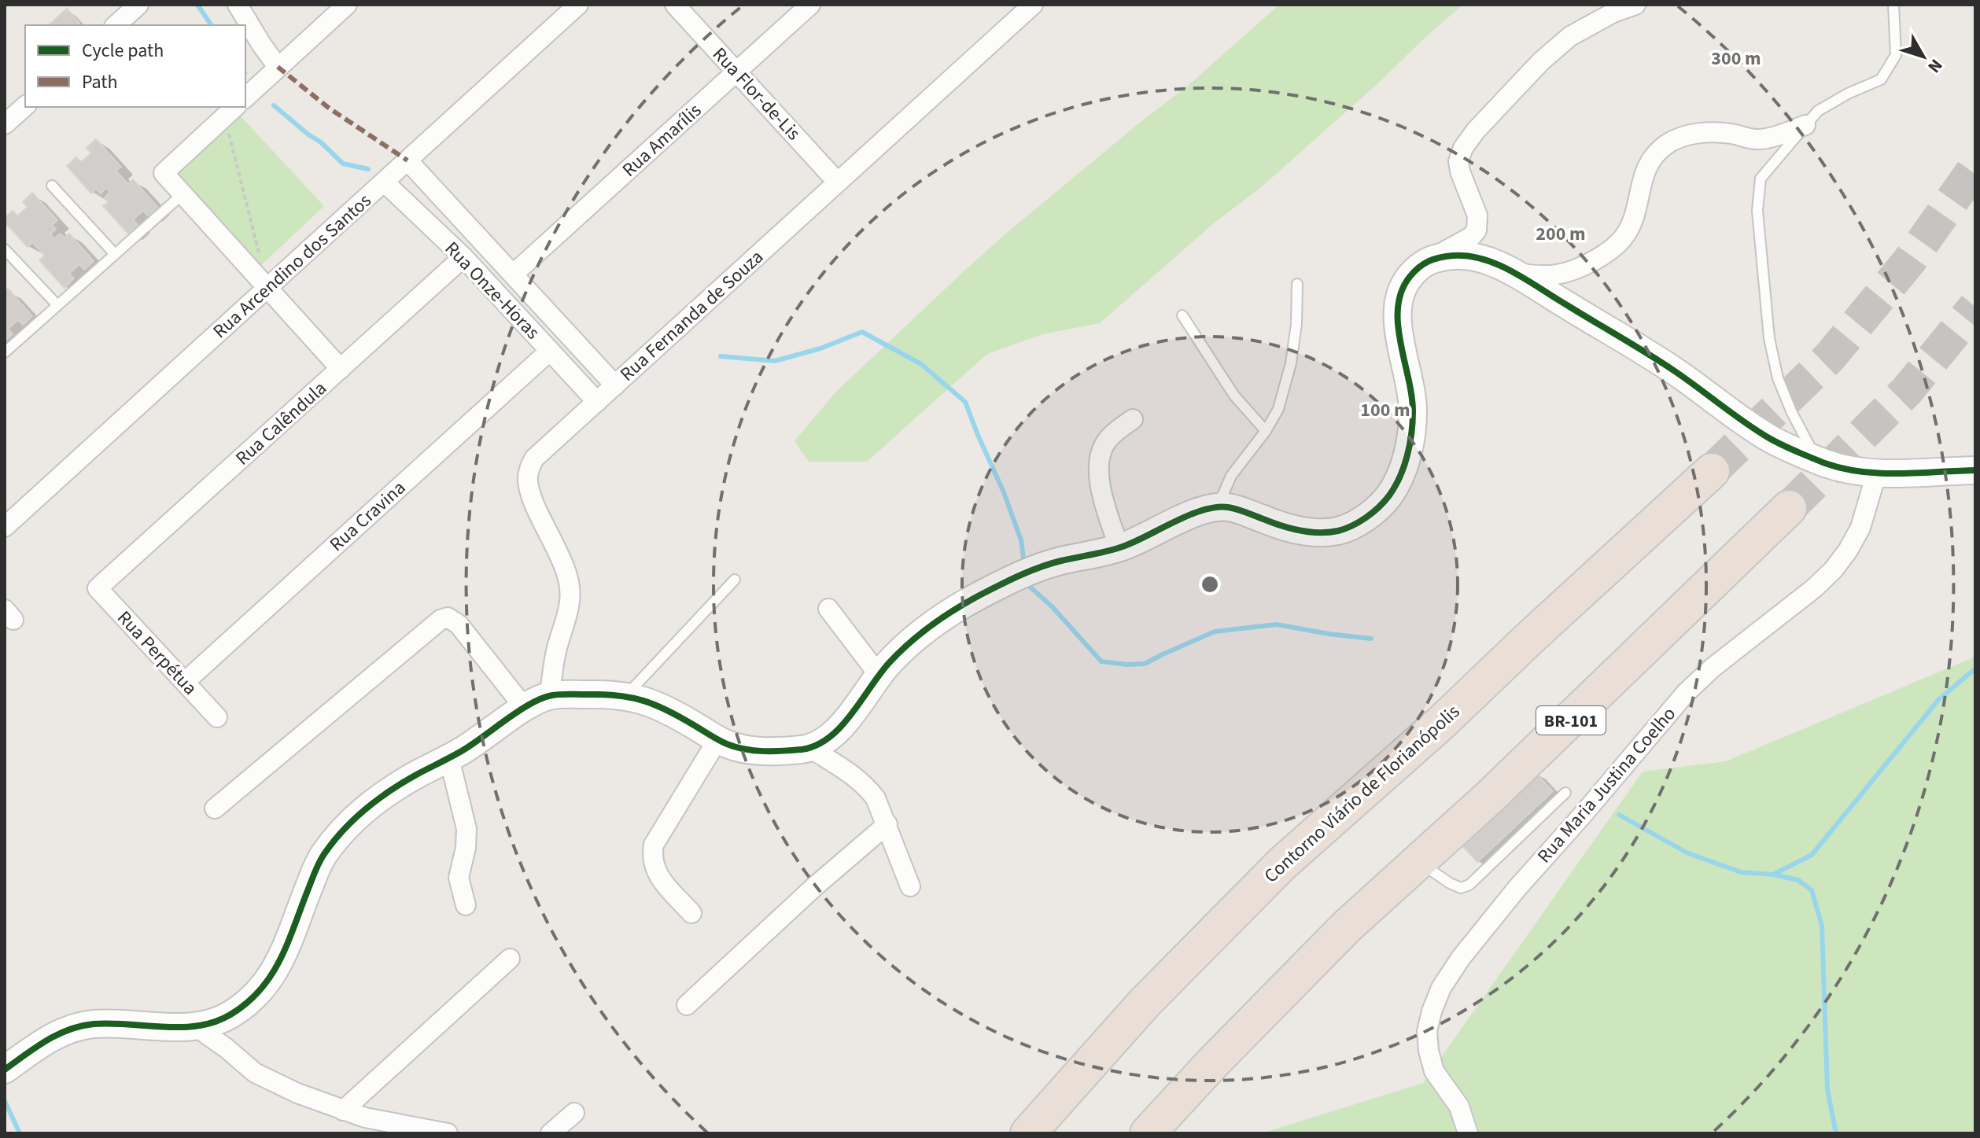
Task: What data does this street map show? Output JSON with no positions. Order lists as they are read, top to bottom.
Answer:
{
  "streets": {
    "highway": ["BR-101", "Contorno Viário de Florianópolis"],
    "street": [
      "Rua Flor-de-Lis",
      "Rua Amarílis",
      "Rua Arcendino dos Santos",
      "Rua Onze-Horas",
      "Rua Fernanda de Souza",
      "Rua Calêndula",
      "Rua Cravina",
      "Rua Perpétua",
      "Rua Maria Justina Coelho"
    ]
  },
  "crossings": [
    ["Rua Flor-de-Lis", "Rua Amarílis"],
    ["Rua Flor-de-Lis", "Rua Fernanda de Souza"],
    ["Rua Amarílis", "Rua Onze-Horas"],
    ["Rua Arcendino dos Santos", "Rua Onze-Horas"],
    ["Rua Onze-Horas", "Rua Fernanda de Souza"],
    ["Rua Onze-Horas", "Rua Calêndula"],
    ["Rua Onze-Horas", "Rua Cravina"],
    ["Rua Calêndula", "Rua Perpétua"],
    ["Rua Cravina", "Rua Perpétua"]
  ],
  "legend": ["Cycle path", "Path"],
  "north": "bottom right",
  "rings": ["300 m", "200 m", "100 m"]
}
